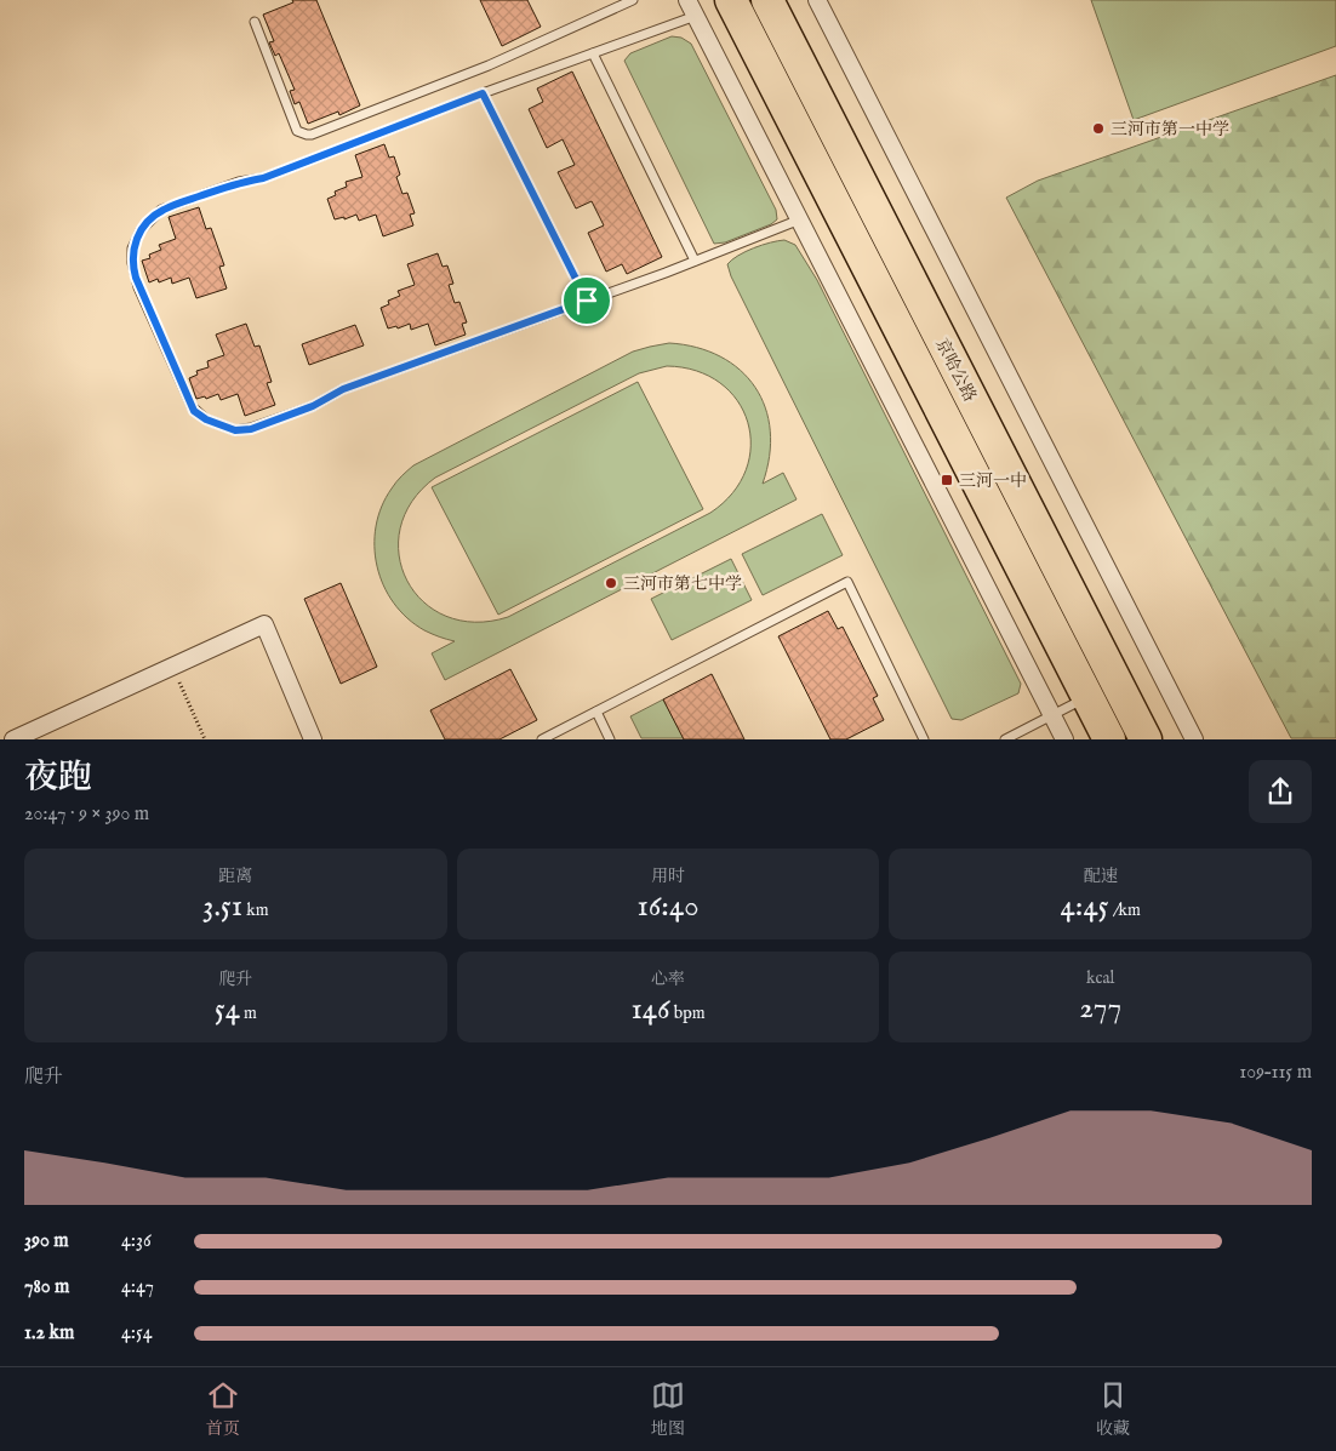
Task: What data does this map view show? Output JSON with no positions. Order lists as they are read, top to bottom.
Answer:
{
  "streets": {
    "highway": ["京哈公路"]
  },
  "places": {
    "other": ["三河市第一中学", "三河市第七中学"],
    "transit": ["三河一中"]
  },
  "page": {
    "heading": ["夜跑", "20:47 · 9 × 390 m"],
    "stats": [
      ["距离", "3.51 km"],
      ["用时", "16:40"],
      ["配速", "4:45 /km"],
      ["爬升", "54 m"],
      ["心率", "146 bpm"],
      ["kcal", "277"]
    ],
    "chart": ["爬升", "109–115 m"],
    "list": [
      {
        "name": "390 m",
        "note": "4:36"
      },
      {
        "name": "780 m",
        "note": "4:47"
      },
      {
        "name": "1.2 km",
        "note": "4:54"
      }
    ],
    "tabs": ["首页", "地图", "收藏"]
  }
}
